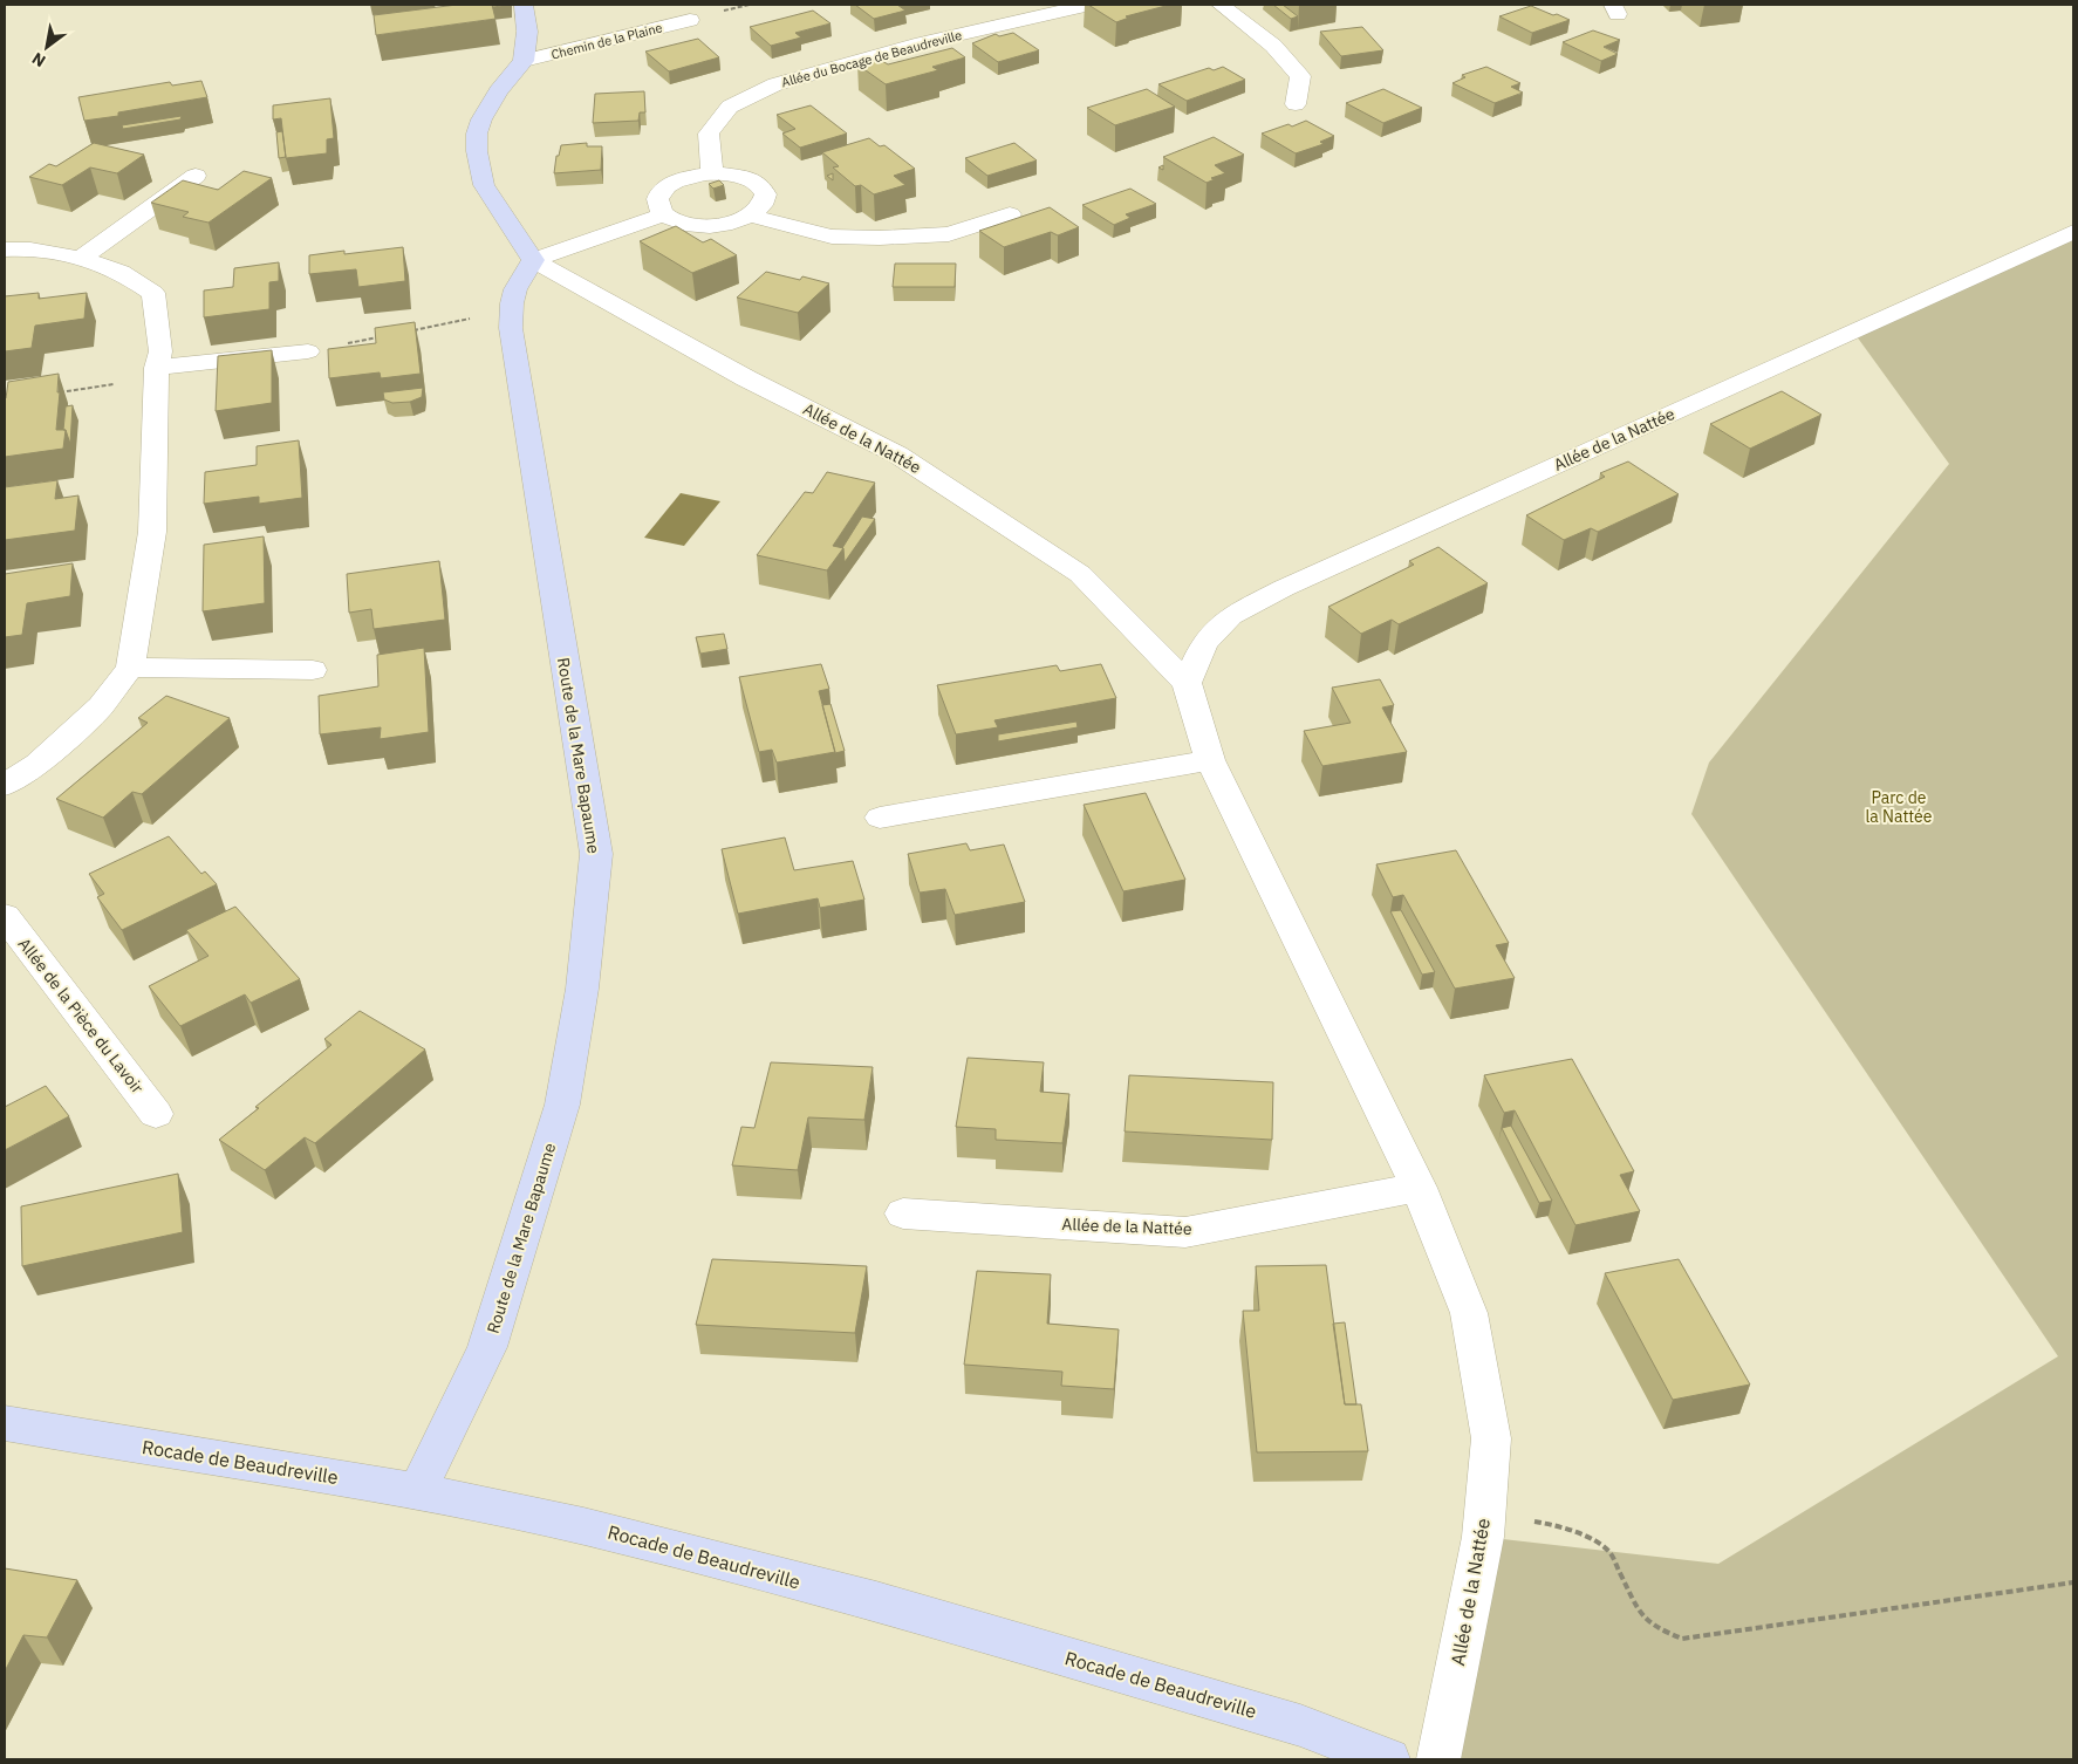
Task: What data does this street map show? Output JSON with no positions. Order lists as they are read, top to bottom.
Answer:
{
  "streets": {
    "street": [
      "Chemin de la Plaine",
      "Allée du Bocage de Beaudreville",
      "Allée de la Nattée",
      "Route de la Mare Bapaume",
      "Allée de la Pièce du Lavoir",
      "Rocade de Beaudreville"
    ]
  },
  "crossings": [
    ["Allée de la Nattée", "Route de la Mare Bapaume"],
    ["Route de la Mare Bapaume", "Rocade de Beaudreville"]
  ],
  "parks": ["Parc de la Nattée"],
  "north": "bottom left"
}
